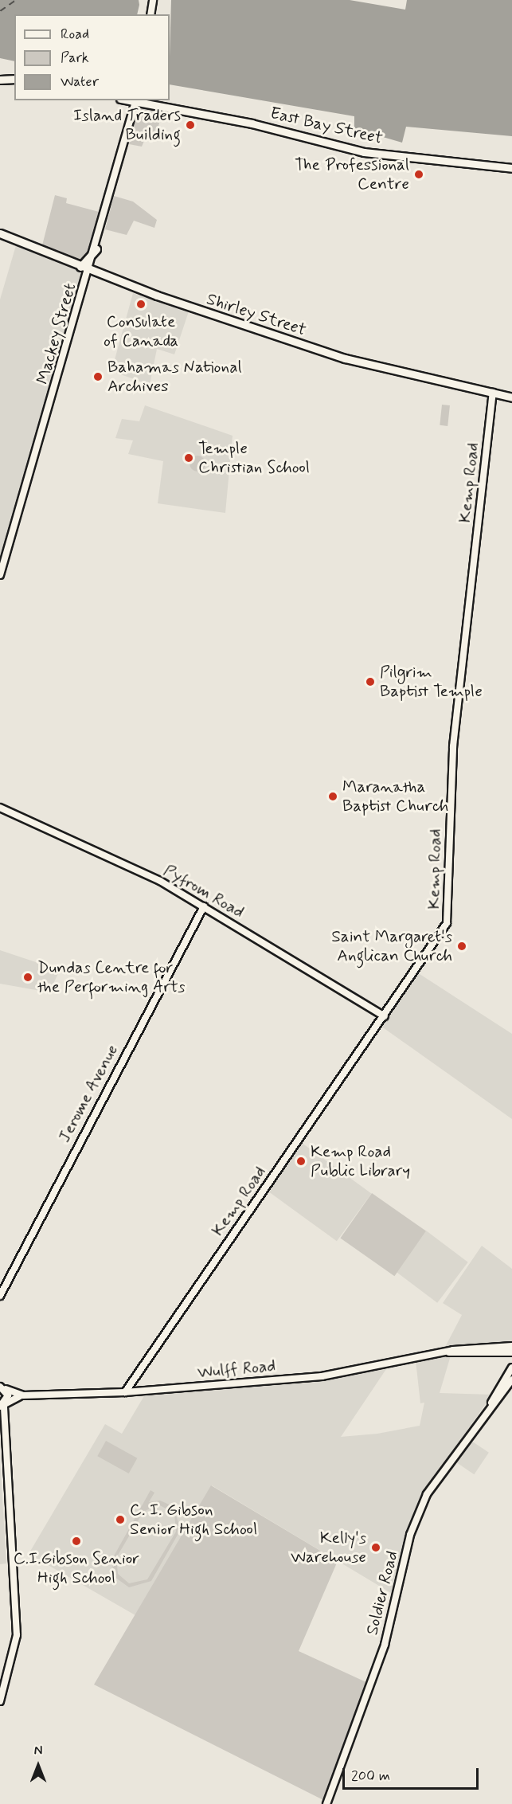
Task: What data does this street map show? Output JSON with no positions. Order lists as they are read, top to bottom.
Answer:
{
  "streets": {
    "highway": ["East Bay Street", "Shirley Street"],
    "street": [
      "Mackey Street",
      "Kemp Road",
      "Pyfrom Road",
      "Jerome Avenue",
      "Wulff Road",
      "Soldier Road"
    ]
  },
  "crossings": [
    ["East Bay Street", "Mackey Street"],
    ["Shirley Street", "Mackey Street"],
    ["Shirley Street", "Kemp Road"],
    ["Kemp Road", "Pyfrom Road"],
    ["Kemp Road", "Wulff Road"],
    ["Pyfrom Road", "Jerome Avenue"]
  ],
  "places": [
    "Island Traders Building",
    "The Professional Centre",
    "Consulate of Canada",
    "Bahamas National Archives",
    "Temple Christian School",
    "Pilgrim Baptist Temple",
    "Maranatha Baptist Church",
    "Saint Margaret's Anglican Church",
    "Dundas Centre for the Performing Arts",
    "Kemp Road Public Library",
    "C. I. Gibson Senior High School",
    "C.I.Gibson Senior High School",
    "Kelly's Warehouse"
  ],
  "legend": ["Road", "Park", "Water"],
  "scale_bar": "200 m",
  "north": "top"
}
